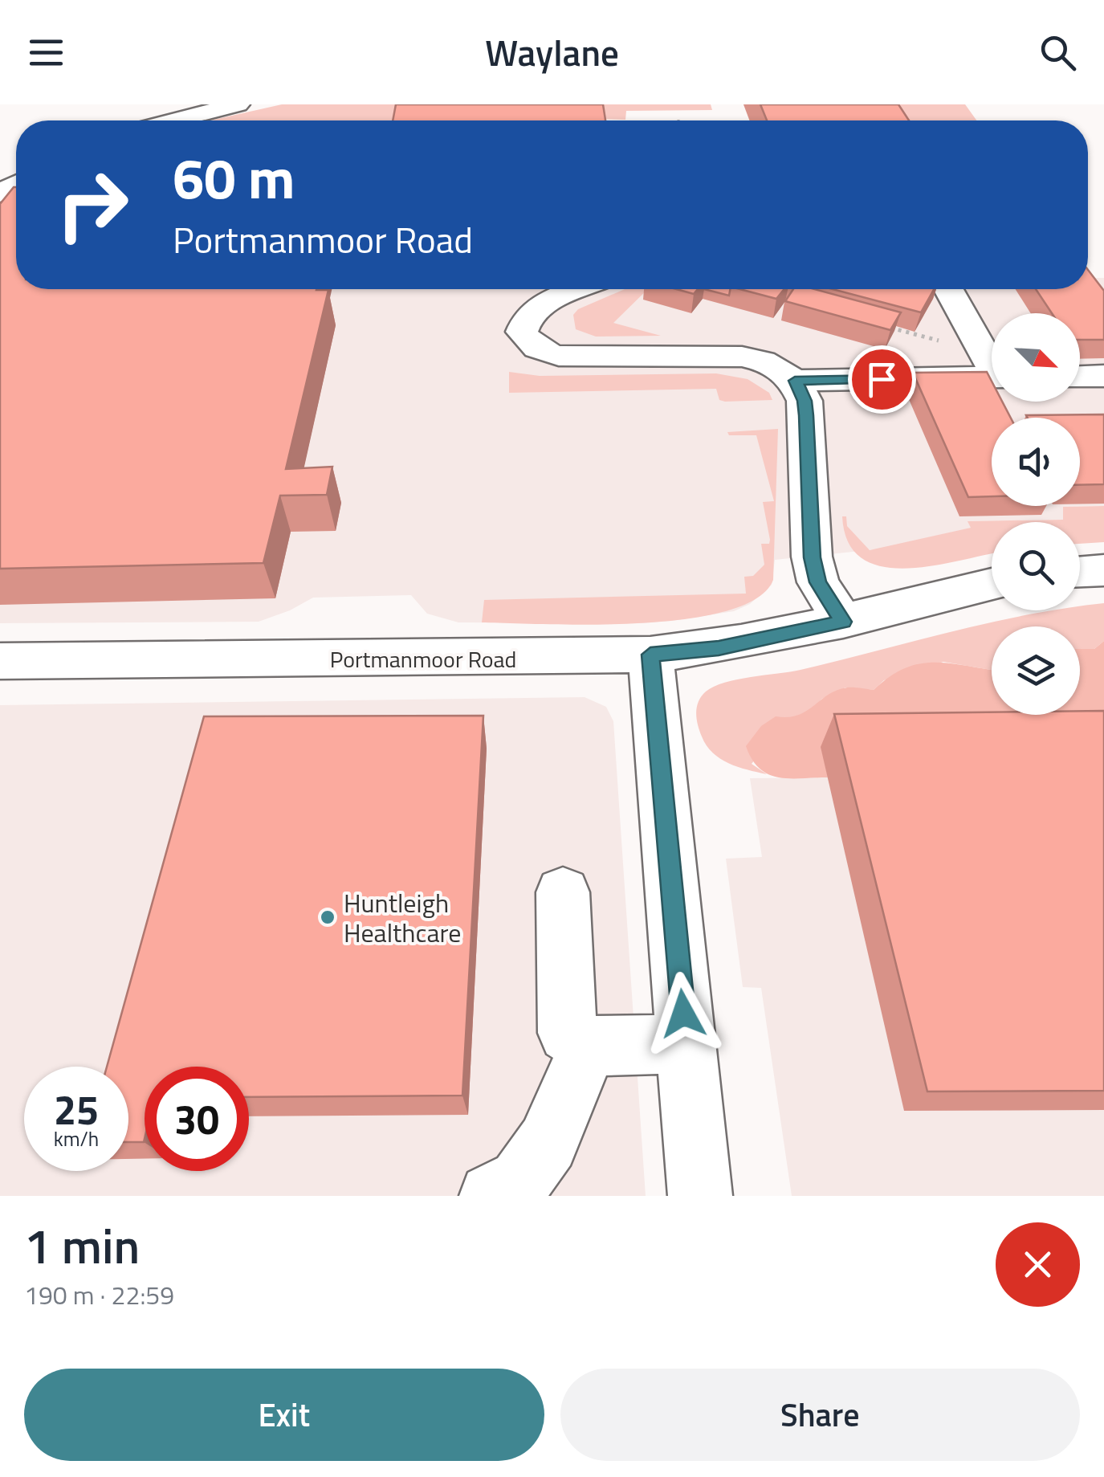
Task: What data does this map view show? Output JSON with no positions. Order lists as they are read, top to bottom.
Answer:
{
  "streets": {
    "street": ["Portmanmoor Road"]
  },
  "places": ["Huntleigh Healthcare"],
  "north": "bottom right",
  "page": {
    "header": "Waylane",
    "turn": ["60 m", "Portmanmoor Road"],
    "speed": "25 km/h",
    "limit": "30",
    "heading": ["1 min", "190 m · 22:59"],
    "buttons": ["Exit", "Share"]
  }
}
